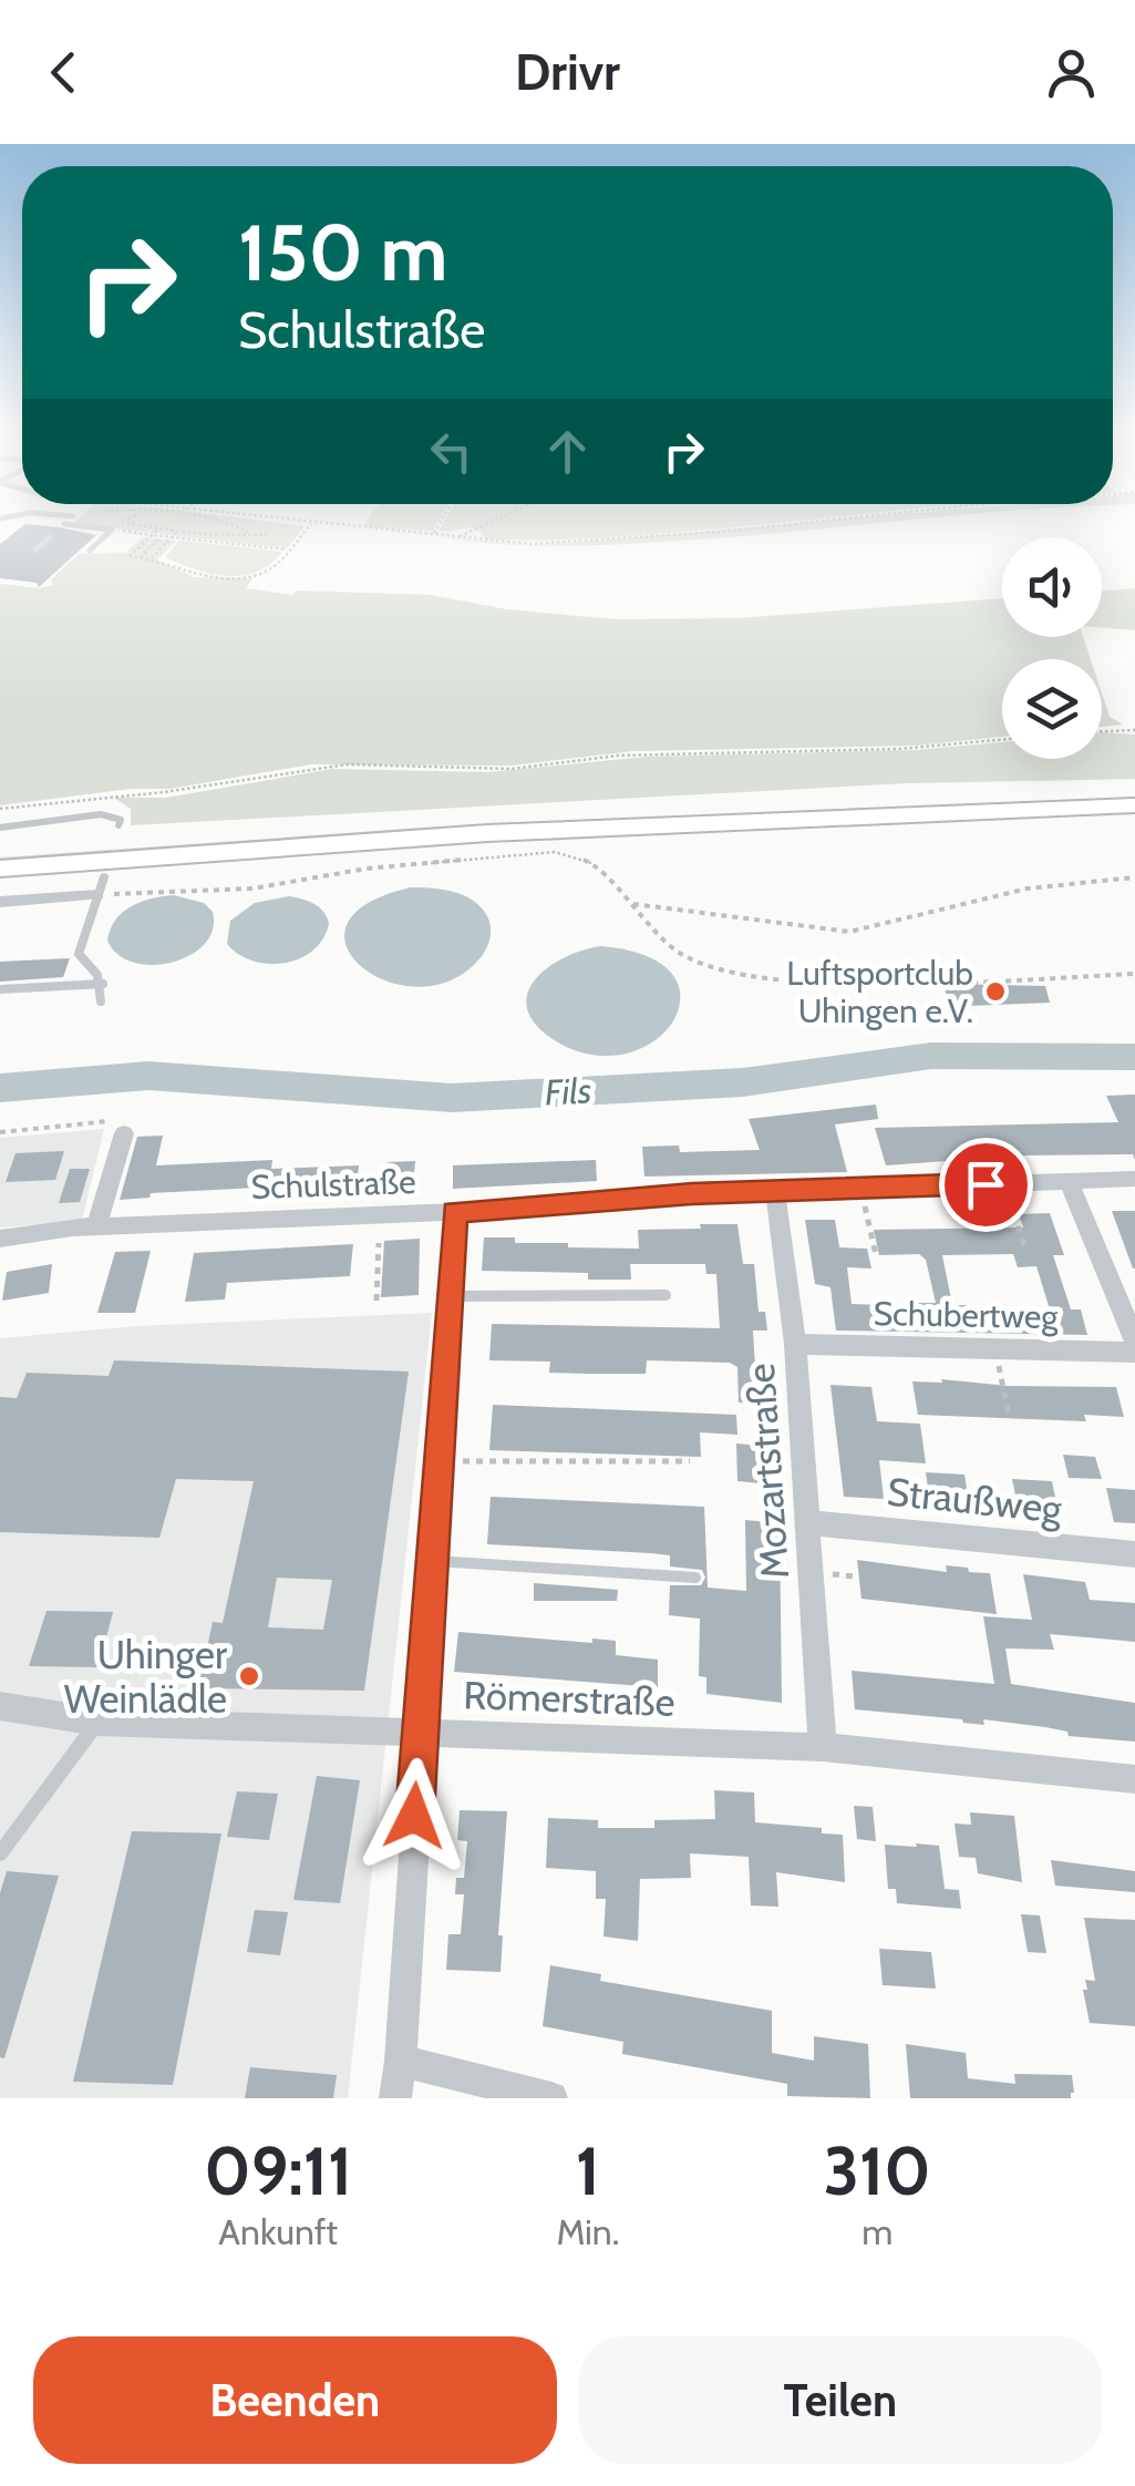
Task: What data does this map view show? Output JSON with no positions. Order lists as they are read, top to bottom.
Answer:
{
  "streets": {
    "street": [
      "Schulstraße",
      "Schubertweg",
      "Mozartstraße",
      "Straußweg",
      "Römerstraße"
    ]
  },
  "crossings": [
    ["Schulstraße", "Mozartstraße"],
    ["Schubertweg", "Mozartstraße"],
    ["Mozartstraße", "Straußweg"],
    ["Mozartstraße", "Römerstraße"]
  ],
  "water": ["Fils"],
  "places": ["Luftsportclub Uhingen e.V.", "Uhinger Weinlädle"],
  "page": {
    "header": "Drivr",
    "turn": ["150 m", "Schulstraße"],
    "eta": [
      "09:11",
      "Ankunft",
      "1",
      "Min.",
      "310",
      "m"
    ],
    "buttons": ["Beenden", "Teilen"]
  }
}
